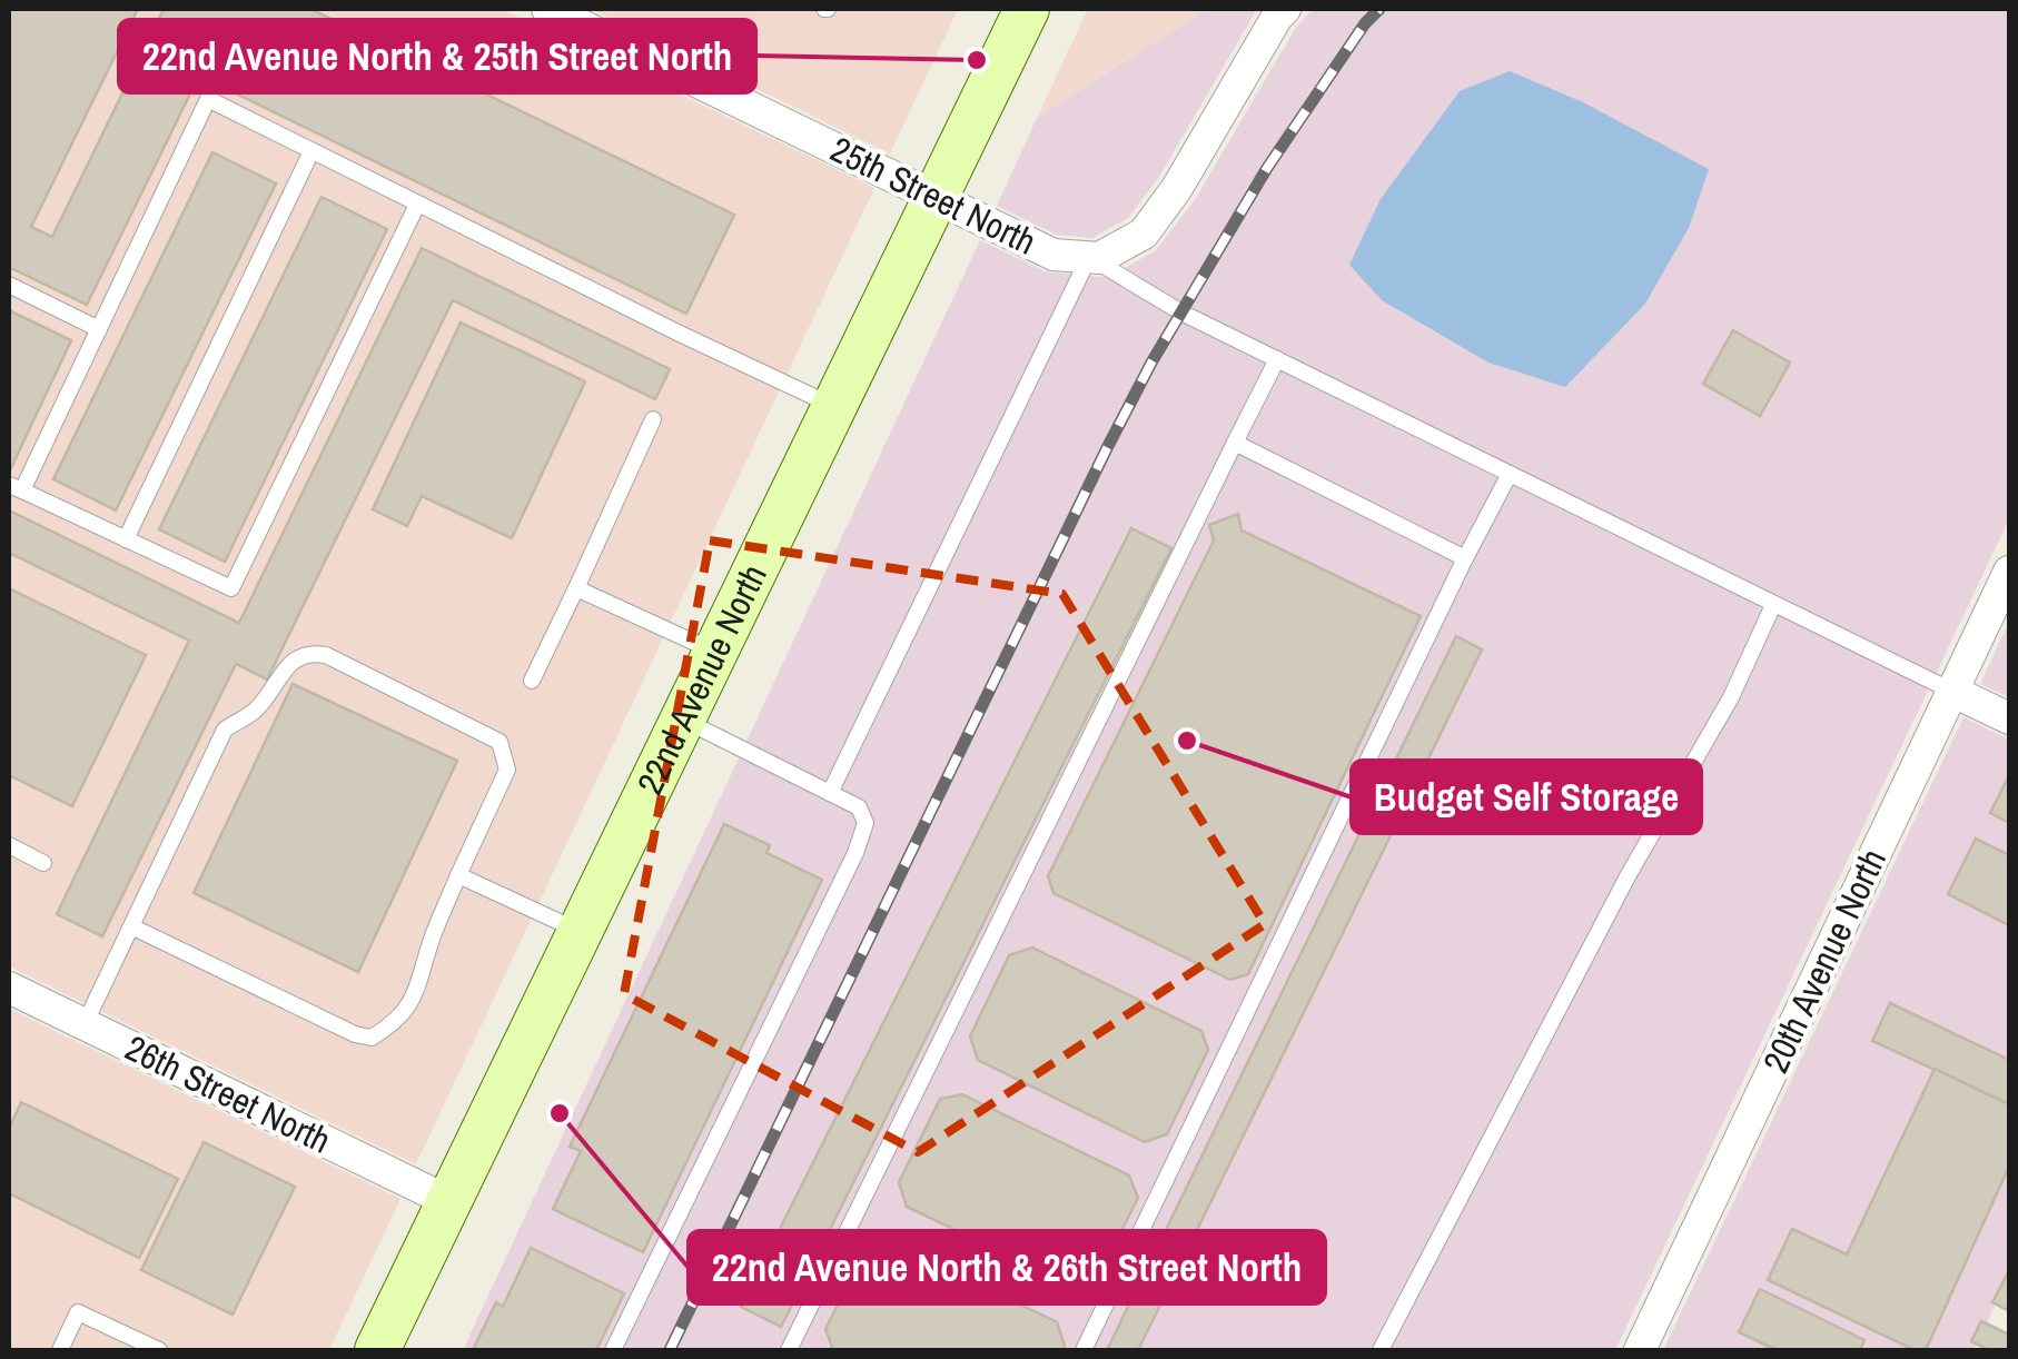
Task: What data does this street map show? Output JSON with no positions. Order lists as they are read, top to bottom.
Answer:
{
  "streets": {
    "main road": ["22nd Avenue North"],
    "street": ["25th Street North", "20th Avenue North", "26th Street North"]
  },
  "crossings": [
    ["25th Street North", "22nd Avenue North"],
    ["22nd Avenue North", "26th Street North"]
  ],
  "places": ["22nd Avenue North & 25th Street North", "Budget Self Storage", "22nd Avenue North & 26th Street North"]
}
